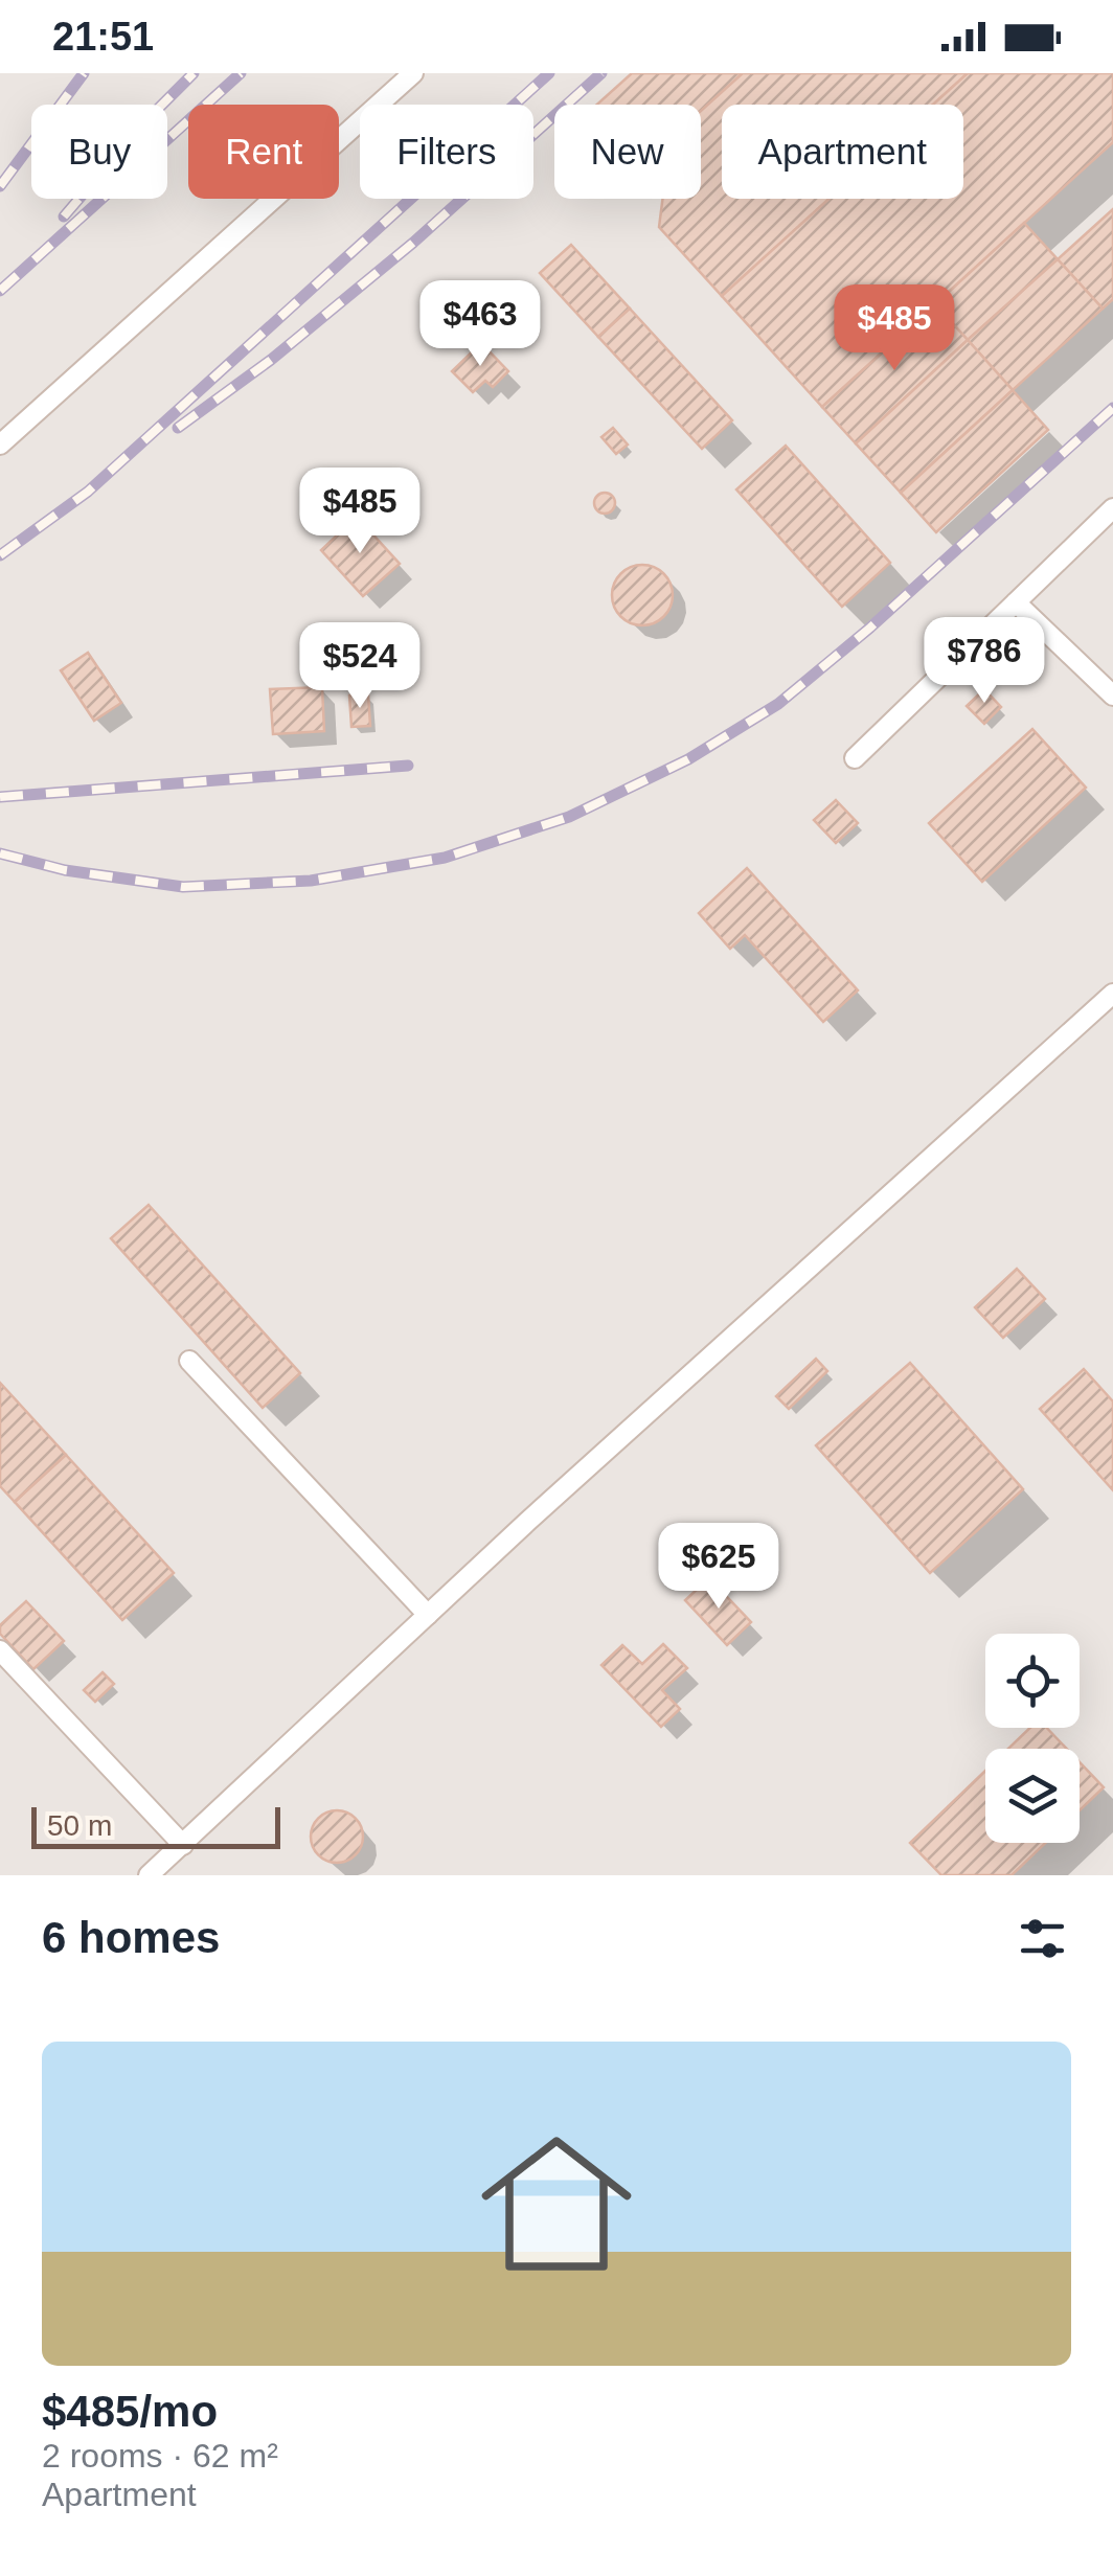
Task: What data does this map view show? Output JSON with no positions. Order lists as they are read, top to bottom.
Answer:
{
  "scale_bar": "50 m",
  "page": {
    "status": "21:51",
    "chip": [
      "Buy",
      "Rent",
      "Filters",
      "New",
      "Apartment"
    ],
    "price": [
      "$463",
      "$485",
      "$485",
      "$786",
      "$524",
      "$625"
    ],
    "scale": "50 m",
    "heading": "6 homes",
    "list": [
      {
        "name": "$485/mo",
        "note": "2 rooms · 62 m² · Apartment"
      }
    ]
  }
}
